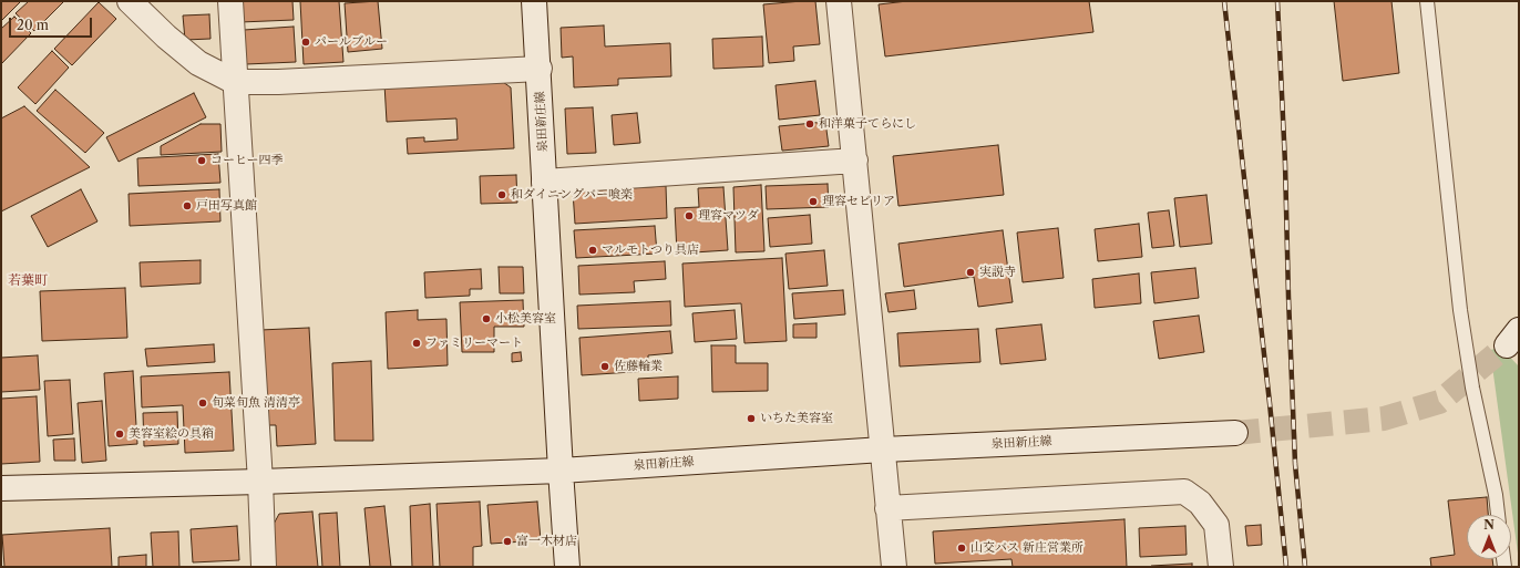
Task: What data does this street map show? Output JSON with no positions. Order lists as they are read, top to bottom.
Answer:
{
  "streets": {
    "street": ["泉田新庄線"]
  },
  "districts": ["若葉町"],
  "places": [
    "パールブルー",
    "和洋菓子てらにし",
    "コーヒー四季",
    "和ダイニングバー喰楽",
    "理容セビリア",
    "戸田写真館",
    "理容マツダ",
    "マルモトつり具店",
    "実説寺",
    "小松美容室",
    "ファミリーマート",
    "佐藤輪業",
    "旬菜旬魚 清清亭",
    "いちた美容室",
    "美容室絵の具箱",
    "富一木材店",
    "山交バス 新庄営業所"
  ],
  "scale_bar": "20 m",
  "north": "top"
}
